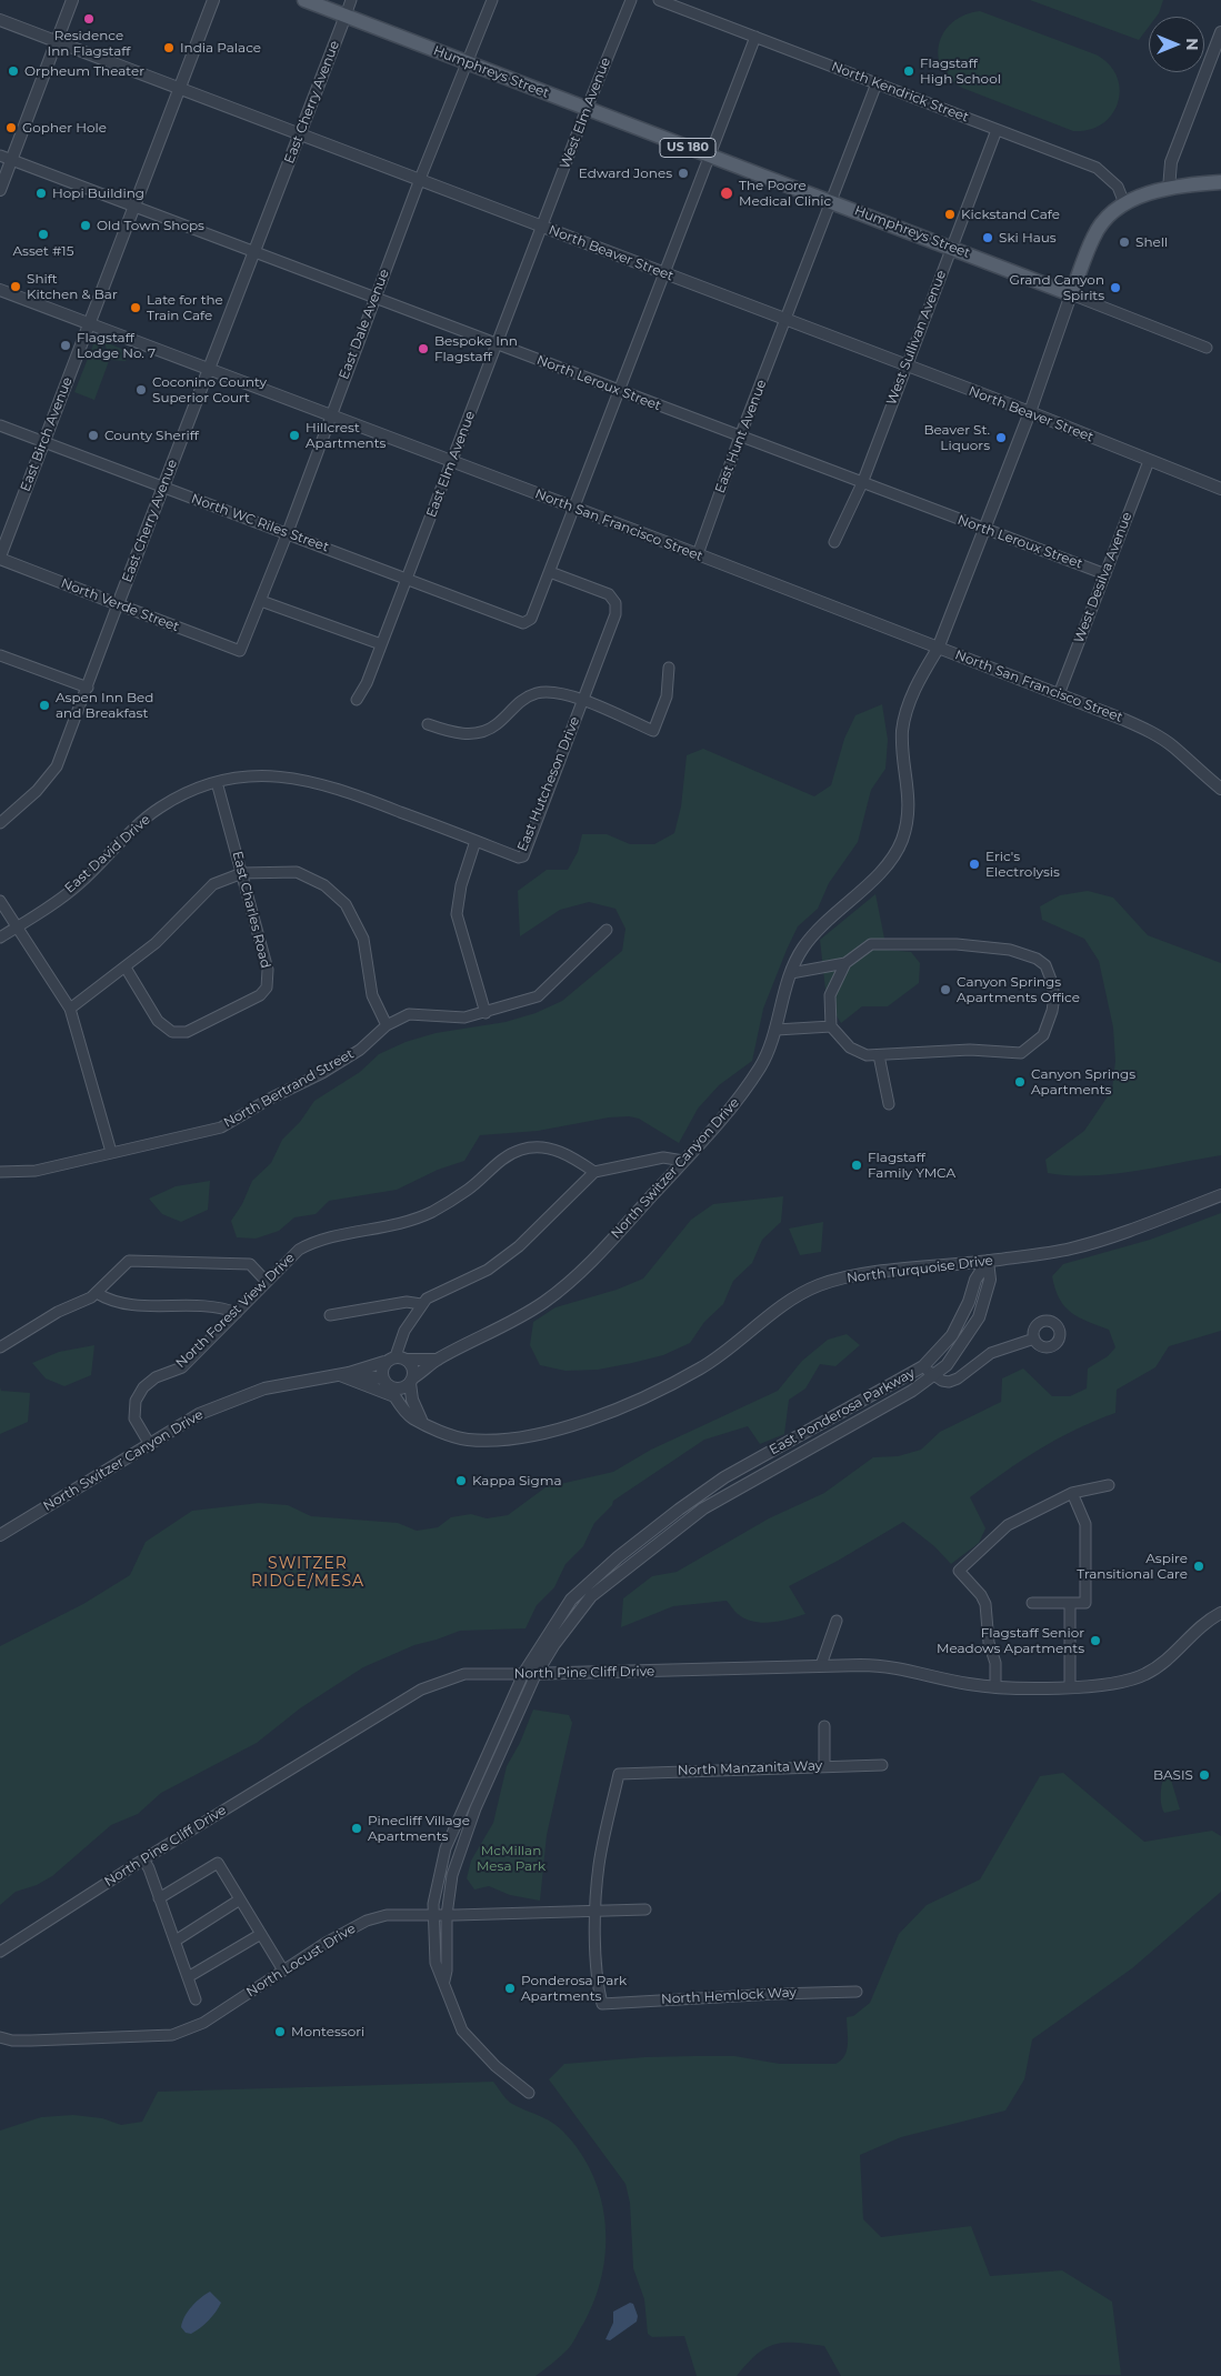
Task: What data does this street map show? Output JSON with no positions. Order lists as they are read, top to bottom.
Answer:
{
  "streets": {
    "main road": ["Humphreys Street", "US 180"],
    "street": [
      "North Kendrick Street",
      "East Cherry Avenue",
      "West Elm Avenue",
      "North Beaver Street",
      "East Dale Avenue",
      "West Sullivan Avenue",
      "North Leroux Street",
      "East Birch Avenue",
      "East Hunt Avenue",
      "East Elm Avenue",
      "North WC Riles Street",
      "North San Francisco Street",
      "West Desilva Avenue",
      "North Verde Street",
      "East Hutcheson Drive",
      "East David Drive",
      "East Charles Road",
      "North Bertrand Street",
      "North Switzer Canyon Drive",
      "North Turquoise Drive",
      "North Forest View Drive",
      "East Ponderosa Parkway",
      "North Pine Cliff Drive",
      "North Manzanita Way",
      "North Locust Drive",
      "North Hemlock Way"
    ]
  },
  "crossings": [
    ["Humphreys Street", "East Cherry Avenue"],
    ["Humphreys Street", "West Elm Avenue"],
    ["Humphreys Street", "East Dale Avenue"],
    ["Humphreys Street", "West Sullivan Avenue"],
    ["Humphreys Street", "East Hunt Avenue"],
    ["Humphreys Street", "North Switzer Canyon Drive"],
    ["North Kendrick Street", "West Sullivan Avenue"],
    ["North Kendrick Street", "East Hunt Avenue"],
    ["East Cherry Avenue", "North Beaver Street"],
    ["East Cherry Avenue", "North Leroux Street"],
    ["East Cherry Avenue", "North WC Riles Street"],
    ["East Cherry Avenue", "North San Francisco Street"],
    ["East Cherry Avenue", "North Verde Street"],
    ["West Elm Avenue", "North Beaver Street"],
    ["West Elm Avenue", "East Elm Avenue"],
    ["North Beaver Street", "East Dale Avenue"],
    ["North Beaver Street", "West Sullivan Avenue"],
    ["North Beaver Street", "East Birch Avenue"],
    ["North Beaver Street", "East Hunt Avenue"],
    ["North Beaver Street", "East Elm Avenue"],
    ["North Beaver Street", "West Desilva Avenue"],
    ["North Beaver Street", "North Switzer Canyon Drive"],
    ["East Dale Avenue", "North Leroux Street"],
    ["East Dale Avenue", "North WC Riles Street"],
    ["East Dale Avenue", "North San Francisco Street"],
    ["East Dale Avenue", "North Verde Street"],
    ["West Sullivan Avenue", "North Leroux Street"],
    ["North Leroux Street", "East Birch Avenue"],
    ["North Leroux Street", "East Hunt Avenue"],
    ["North Leroux Street", "East Elm Avenue"],
    ["North Leroux Street", "West Desilva Avenue"],
    ["North Leroux Street", "North Switzer Canyon Drive"],
    ["East Birch Avenue", "North WC Riles Street"],
    ["East Birch Avenue", "North San Francisco Street"],
    ["East Birch Avenue", "North Verde Street"],
    ["East Hunt Avenue", "North San Francisco Street"],
    ["East Elm Avenue", "North WC Riles Street"],
    ["East Elm Avenue", "North San Francisco Street"],
    ["North WC Riles Street", "East Hutcheson Drive"],
    ["North San Francisco Street", "West Desilva Avenue"],
    ["North San Francisco Street", "North Switzer Canyon Drive"],
    ["East Hutcheson Drive", "East David Drive"],
    ["East David Drive", "East Charles Road"],
    ["North Switzer Canyon Drive", "North Turquoise Drive"],
    ["North Switzer Canyon Drive", "North Forest View Drive"],
    ["North Turquoise Drive", "East Ponderosa Parkway"],
    ["East Ponderosa Parkway", "North Pine Cliff Drive"],
    ["East Ponderosa Parkway", "North Locust Drive"],
    ["North Manzanita Way", "North Locust Drive"],
    ["North Manzanita Way", "North Hemlock Way"],
    ["North Locust Drive", "North Hemlock Way"]
  ],
  "districts": ["SWITZER RIDGE/MESA"],
  "parks": ["McMillan Mesa Park"],
  "places": [
    "Residence Inn Flagstaff",
    "India Palace",
    "Orpheum Theater",
    "Flagstaff High School",
    "Gopher Hole",
    "Edward Jones",
    "Hopi Building",
    "The Poore Medical Clinic",
    "Kickstand Cafe",
    "Old Town Shops",
    "Asset #15",
    "Ski Haus",
    "Shell",
    "Shift Kitchen & Bar",
    "Grand Canyon Spirits",
    "Late for the Train Cafe",
    "Flagstaff Lodge No. 7",
    "Bespoke Inn Flagstaff",
    "Coconino County Superior Court",
    "County Sheriff",
    "Hillcrest Apartments",
    "Beaver St. Liquors",
    "Aspen Inn Bed and Breakfast",
    "Eric's Electrolysis",
    "Canyon Springs Apartments Office",
    "Canyon Springs Apartments",
    "Flagstaff Family YMCA",
    "Kappa Sigma",
    "Aspire Transitional Care",
    "Flagstaff Senior Meadows Apartments",
    "BASIS",
    "Pinecliff Village Apartments",
    "Ponderosa Park Apartments",
    "Montessori"
  ],
  "north": "right"
}
